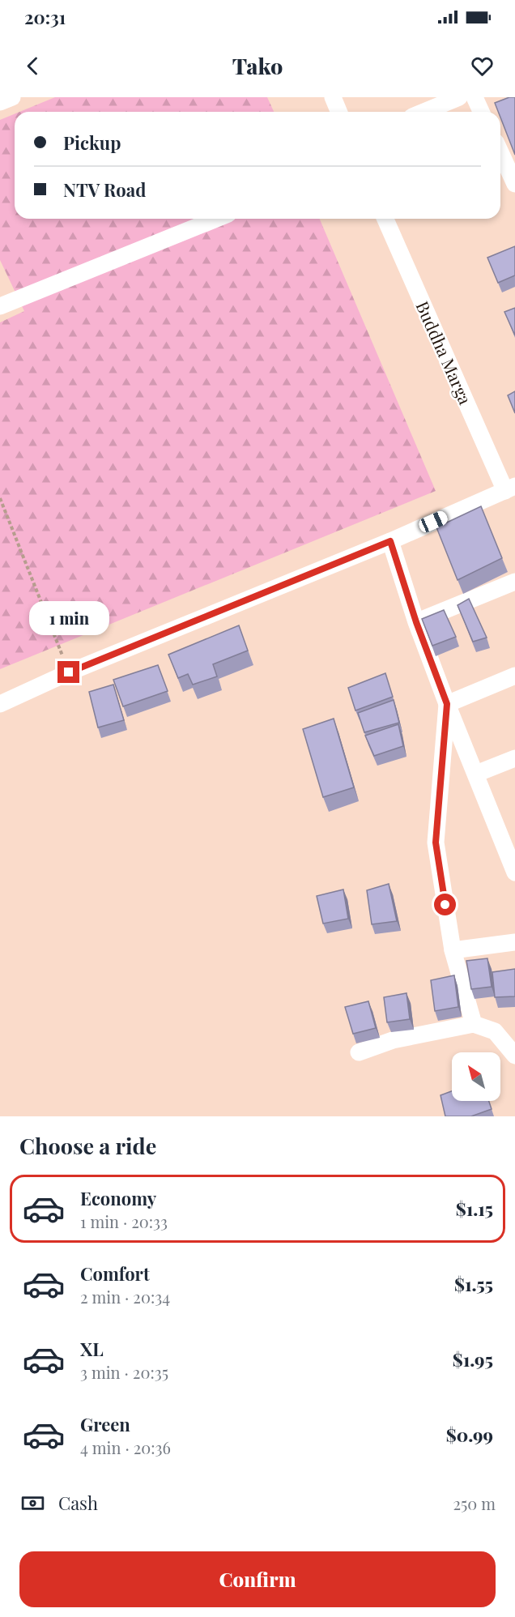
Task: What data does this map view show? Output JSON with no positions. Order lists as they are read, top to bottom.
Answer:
{
  "streets": {
    "street": ["Buddha Marga"]
  },
  "north": "top left",
  "page": {
    "status": "20:31",
    "header": "Tako",
    "banner": ["Pickup", "NTV Road"],
    "bubble": "1 min",
    "heading": "Choose a ride",
    "list": [
      {
        "name": "Economy",
        "note": "1 min · 20:33",
        "value": "$1.15"
      },
      {
        "name": "Comfort",
        "note": "2 min · 20:34",
        "value": "$1.55"
      },
      {
        "name": "XL",
        "note": "3 min · 20:35",
        "value": "$1.95"
      },
      {
        "name": "Green",
        "note": "4 min · 20:36",
        "value": "$0.99"
      }
    ],
    "pay": ["Cash", "250 m"],
    "buttons": "Confirm"
  }
}
